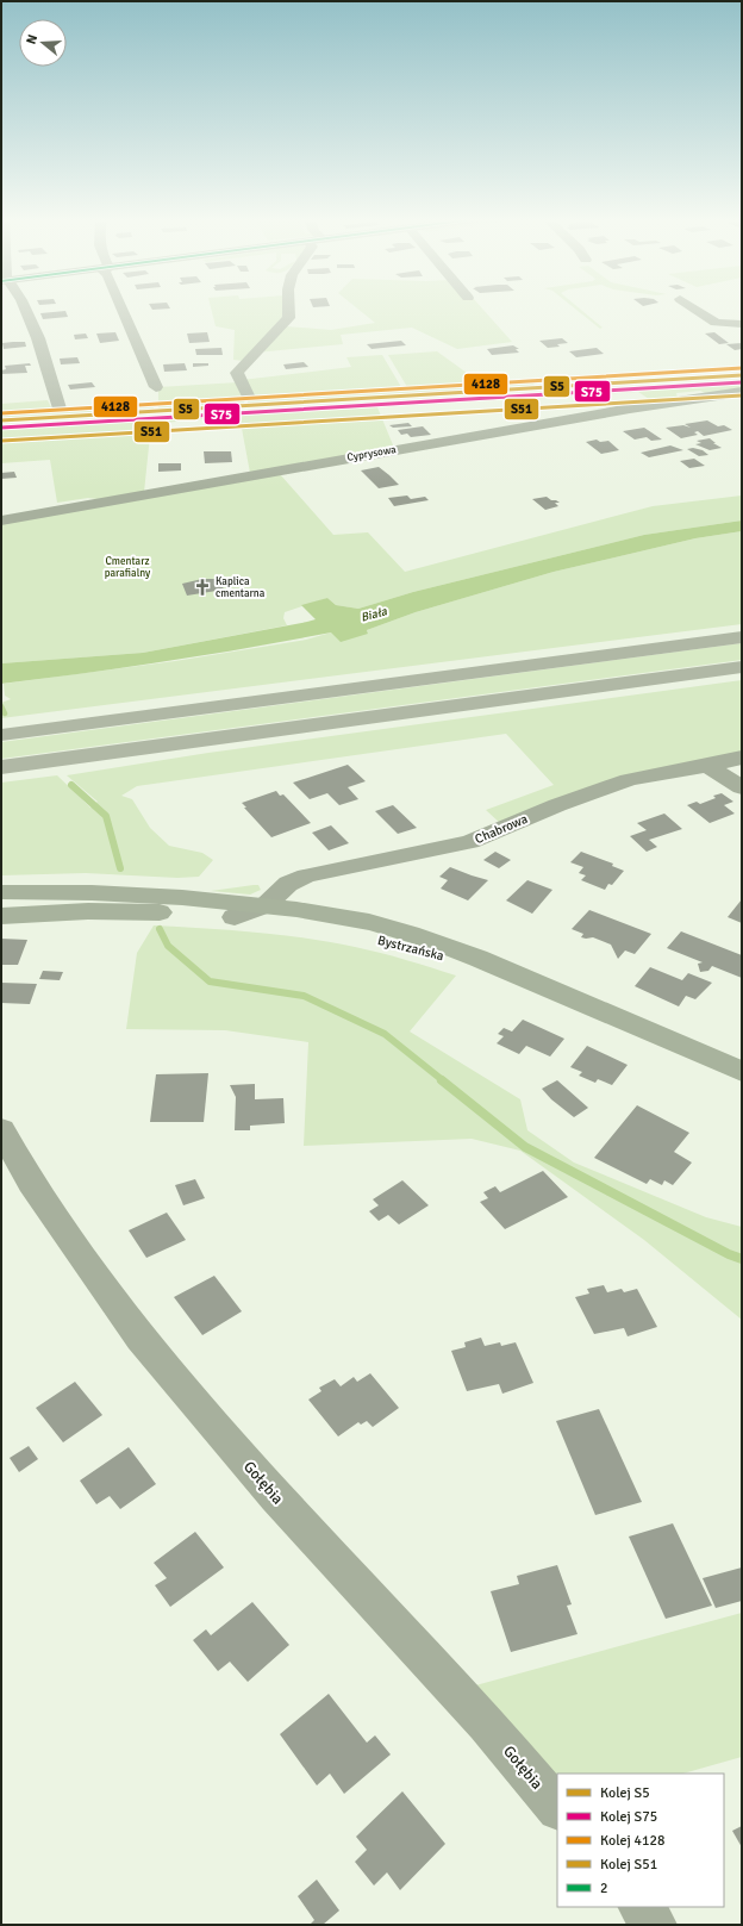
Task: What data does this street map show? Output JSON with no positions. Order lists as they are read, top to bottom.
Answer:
{
  "streets": {
    "main road": ["Bystrzańska"],
    "street": ["Cyprysowa", "Chabrowa", "Gołębia"]
  },
  "crossings": [
    ["Chabrowa", "Bystrzańska"]
  ],
  "water": ["Biała"],
  "parks": ["Cmentarz parafialny"],
  "places": {
    "church": ["Kaplica cmentarna"]
  },
  "lines": [
    "rail line 4128",
    "rail line S5",
    "rail line S75",
    "rail line S51"
  ],
  "legend": [
    "Kolej S5",
    "Kolej S75",
    "Kolej 4128",
    "Kolej S51",
    "2"
  ],
  "north": "left"
}
